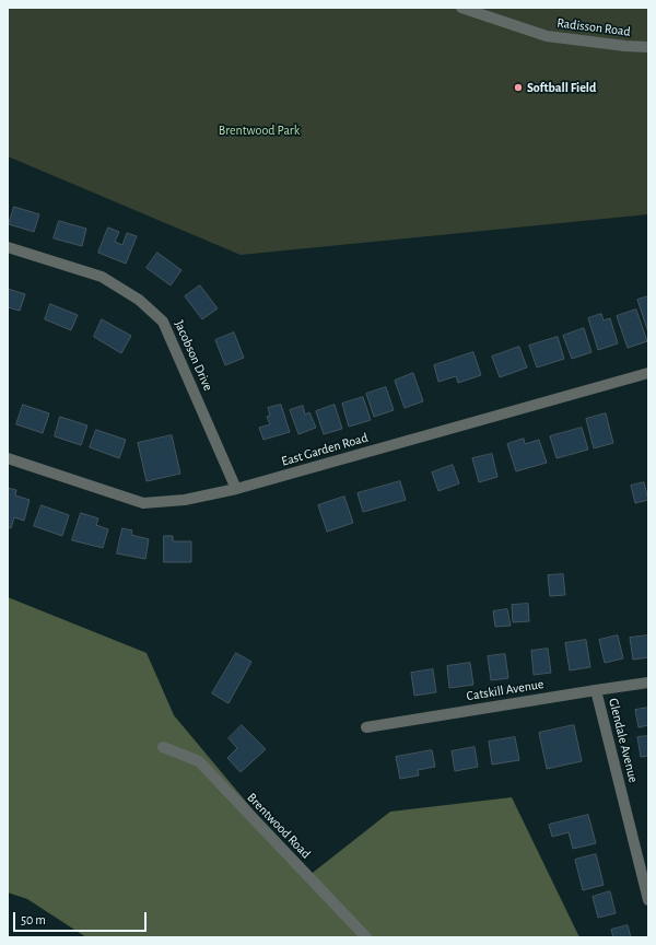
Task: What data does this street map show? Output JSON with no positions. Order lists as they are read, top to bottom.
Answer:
{
  "streets": {
    "street": [
      "Radisson Road",
      "Jacobson Drive",
      "East Garden Road",
      "Catskill Avenue",
      "Glendale Avenue",
      "Brentwood Road"
    ]
  },
  "crossings": [
    ["Jacobson Drive", "East Garden Road"],
    ["Catskill Avenue", "Glendale Avenue"]
  ],
  "parks": ["Brentwood Park"],
  "places": ["Softball Field"],
  "scale_bar": "50 m"
}
